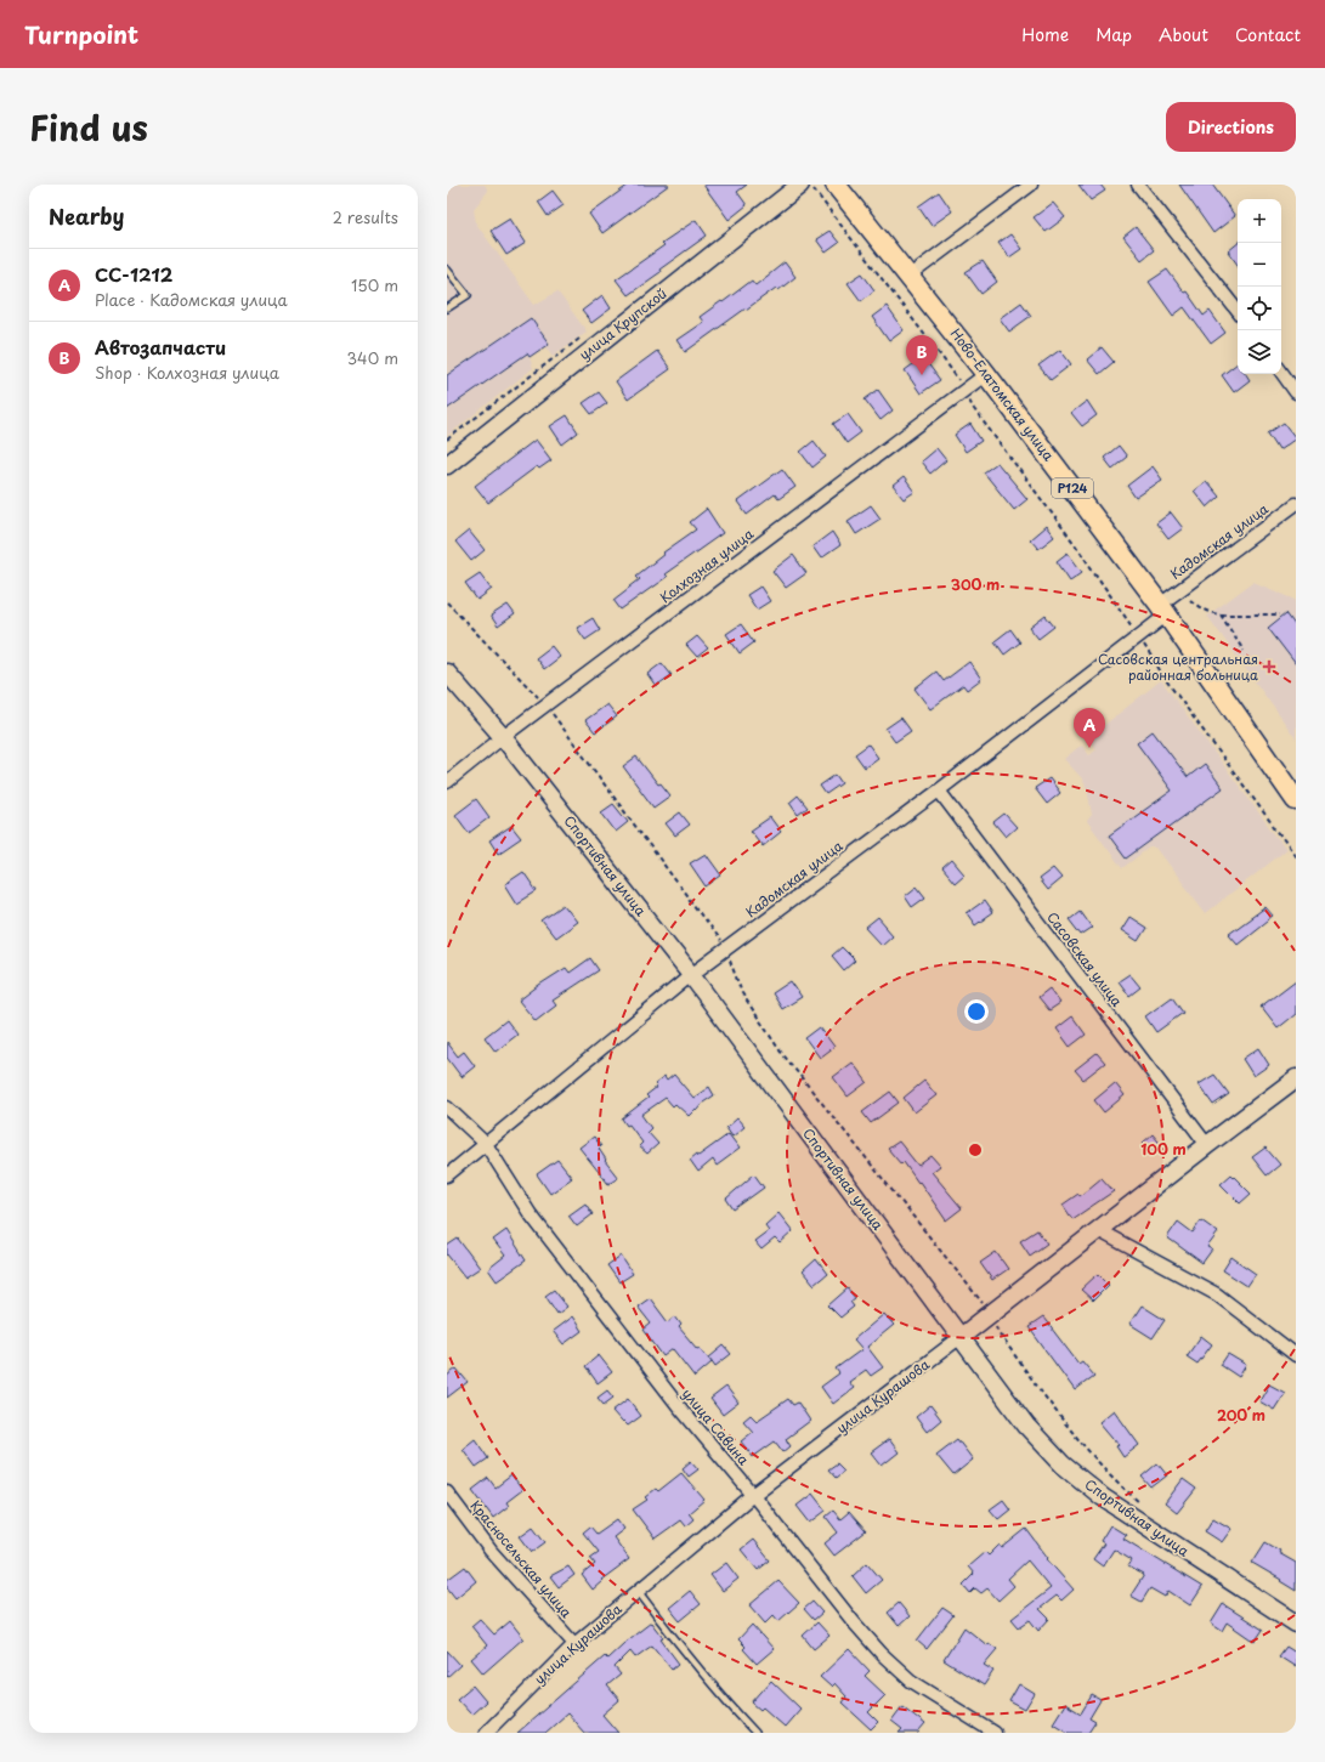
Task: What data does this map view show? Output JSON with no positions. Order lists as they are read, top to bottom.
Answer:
{
  "streets": {
    "main road": ["Ново-Елатомская улица", "Р124"],
    "street": [
      "улица Крупской",
      "Кадомская улица",
      "Колхозная улица",
      "Спортивная улица",
      "Сасовская улица",
      "улица Курашова",
      "улица Савина",
      "Красносельская улица"
    ]
  },
  "crossings": [
    ["Ново-Елатомская улица", "Кадомская улица"],
    ["Ново-Елатомская улица", "Колхозная улица"],
    ["Кадомская улица", "Спортивная улица"],
    ["Кадомская улица", "Сасовская улица"],
    ["Кадомская улица", "улица Савина"],
    ["Колхозная улица", "Спортивная улица"],
    ["Спортивная улица", "улица Курашова"],
    ["Сасовская улица", "улица Курашова"],
    ["улица Курашова", "улица Савина"],
    ["улица Курашова", "Красносельская улица"]
  ],
  "places": {
    "health": ["Сасовская центральная районная больница"]
  },
  "page": {
    "header": "Turnpoint",
    "nav": [
      "Home",
      "Map",
      "About",
      "Contact"
    ],
    "title": "Find us",
    "buttons": "Directions",
    "heading": ["Nearby", "2 results"],
    "map_buttons": ["+", "−"],
    "list": [
      {
        "mark": "A",
        "name": "СС-1212",
        "note": "Place · Кадомская улица",
        "value": "150 m"
      },
      {
        "mark": "B",
        "name": "Автозапчасти",
        "note": "Shop · Колхозная улица",
        "value": "340 m"
      }
    ],
    "pins": ["B", "A"]
  },
  "rings": ["300 m", "100 m", "200 m"]
}
